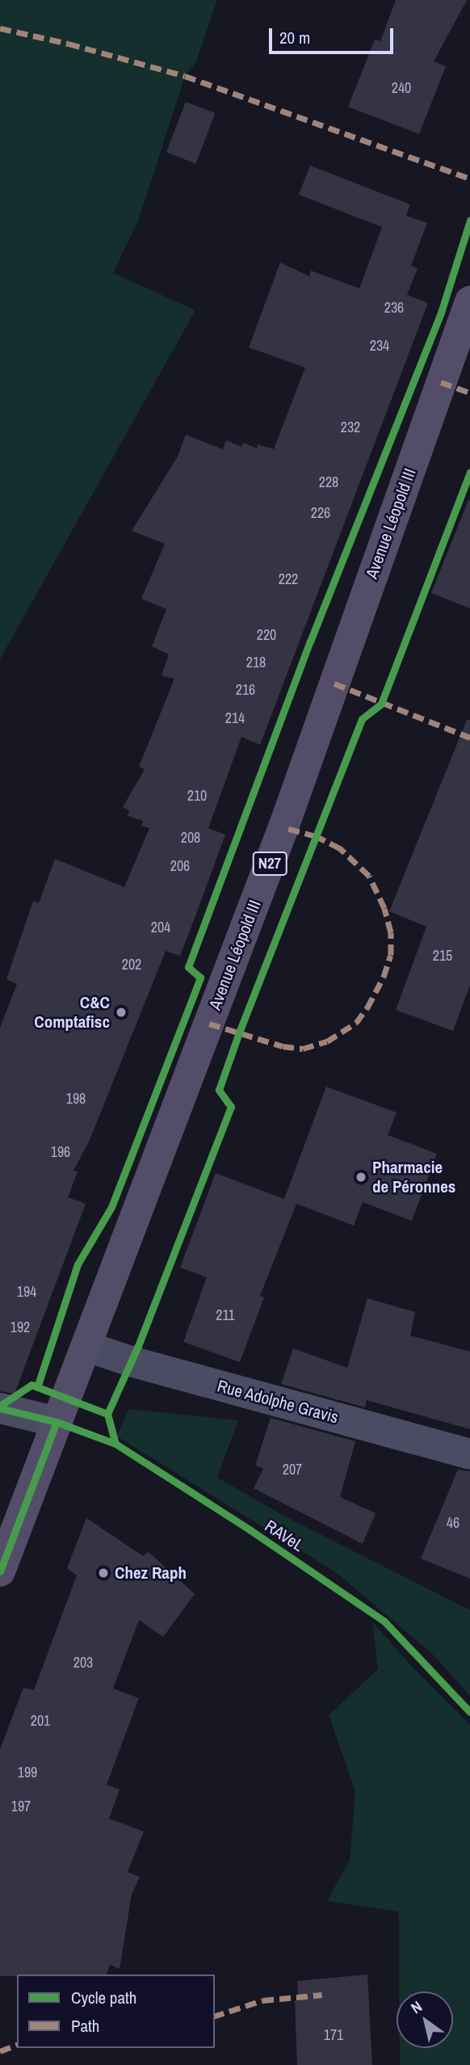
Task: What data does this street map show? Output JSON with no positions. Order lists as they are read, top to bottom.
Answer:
{
  "streets": {
    "main road": ["Avenue Léopold III", "N27"],
    "street": ["Rue Adolphe Gravis"],
    "cycle path": ["RAVeL"]
  },
  "crossings": [
    ["Avenue Léopold III", "Rue Adolphe Gravis"]
  ],
  "places": ["C&C Comptafisc", "Pharmacie de Péronnes", "Chez Raph"],
  "house_numbers": [
    "240",
    "236",
    "234",
    "232",
    "228",
    "226",
    "222",
    "220",
    "218",
    "216",
    "214",
    "210",
    "208",
    "206",
    "204",
    "215",
    "202",
    "198",
    "196",
    "194",
    "211",
    "192",
    "207",
    "46",
    "203",
    "201",
    "199",
    "197",
    "171"
  ],
  "legend": ["Cycle path", "Path"],
  "scale_bar": "20 m",
  "north": "top left"
}
